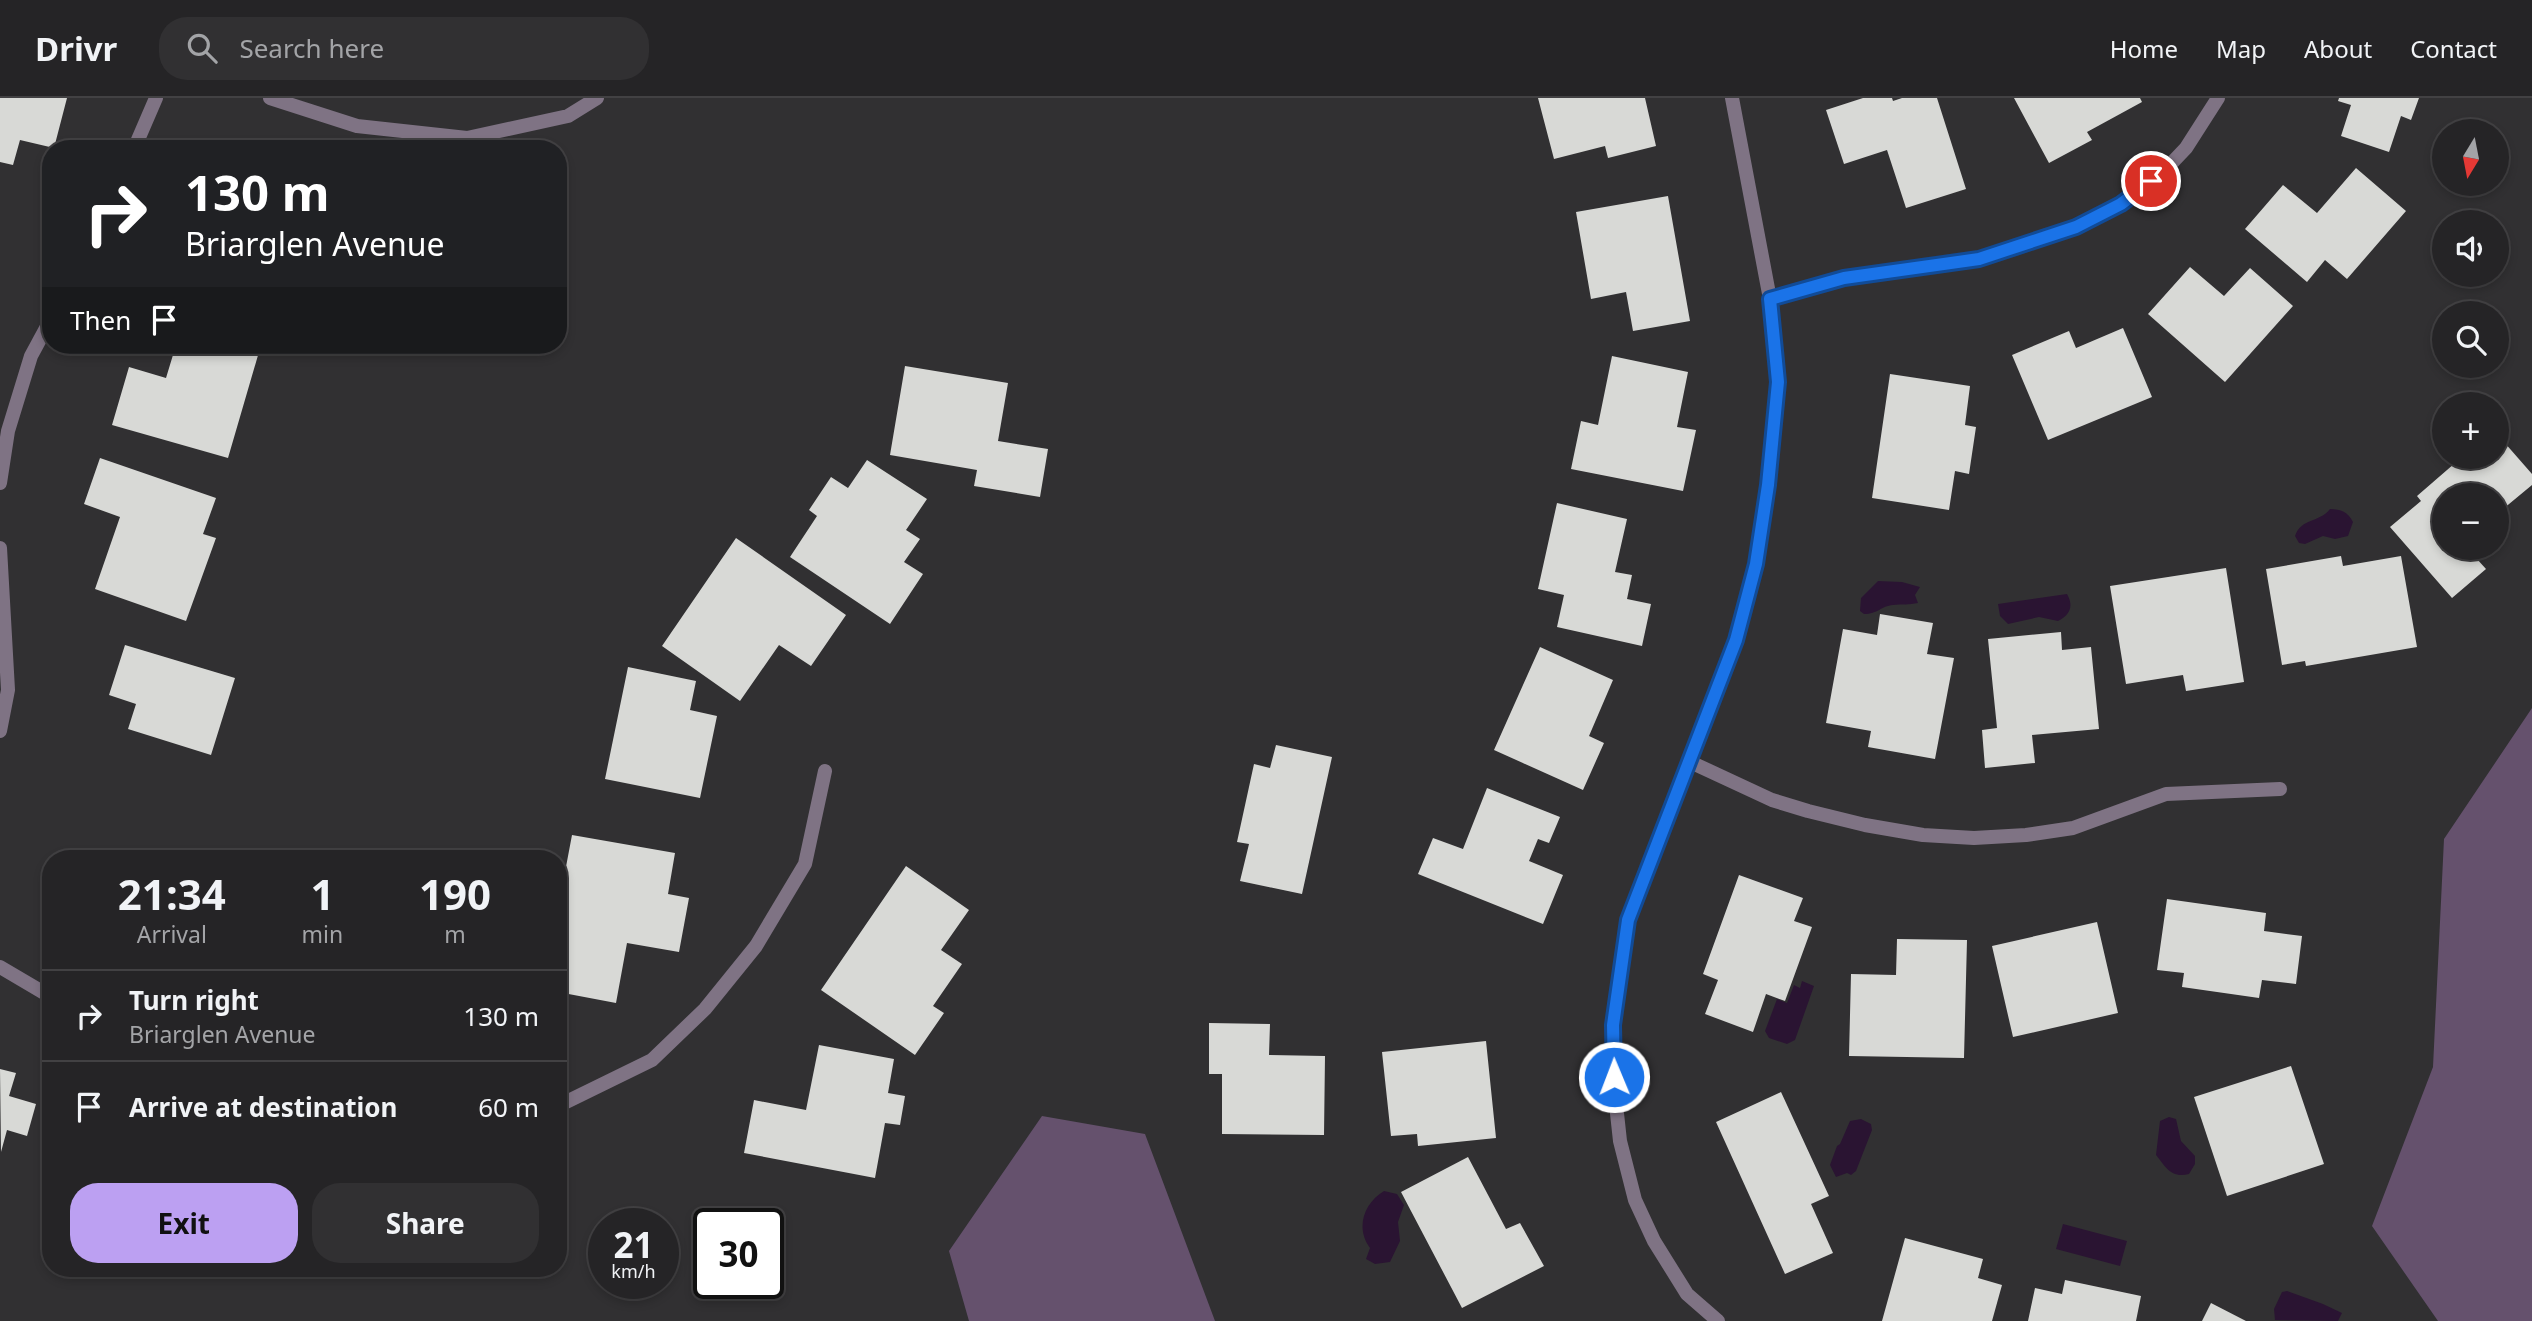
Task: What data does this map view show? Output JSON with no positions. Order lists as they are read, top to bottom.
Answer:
{
  "north": "bottom",
  "page": {
    "header": "Drivr",
    "search": "Search here",
    "nav": [
      "Home",
      "Map",
      "About",
      "Contact"
    ],
    "map_buttons": ["+", "−"],
    "turn": ["130 m", "Briarglen Avenue"],
    "then": "Then",
    "eta": [
      "21:34",
      "Arrival",
      "1",
      "min",
      "190",
      "m"
    ],
    "list": [
      {
        "name": "Turn right",
        "note": "Briarglen Avenue",
        "value": "130 m"
      },
      {
        "name": "Arrive at destination",
        "value": "60 m"
      }
    ],
    "buttons": ["Exit", "Share"],
    "speed": "21 km/h",
    "limit": "30"
  }
}
